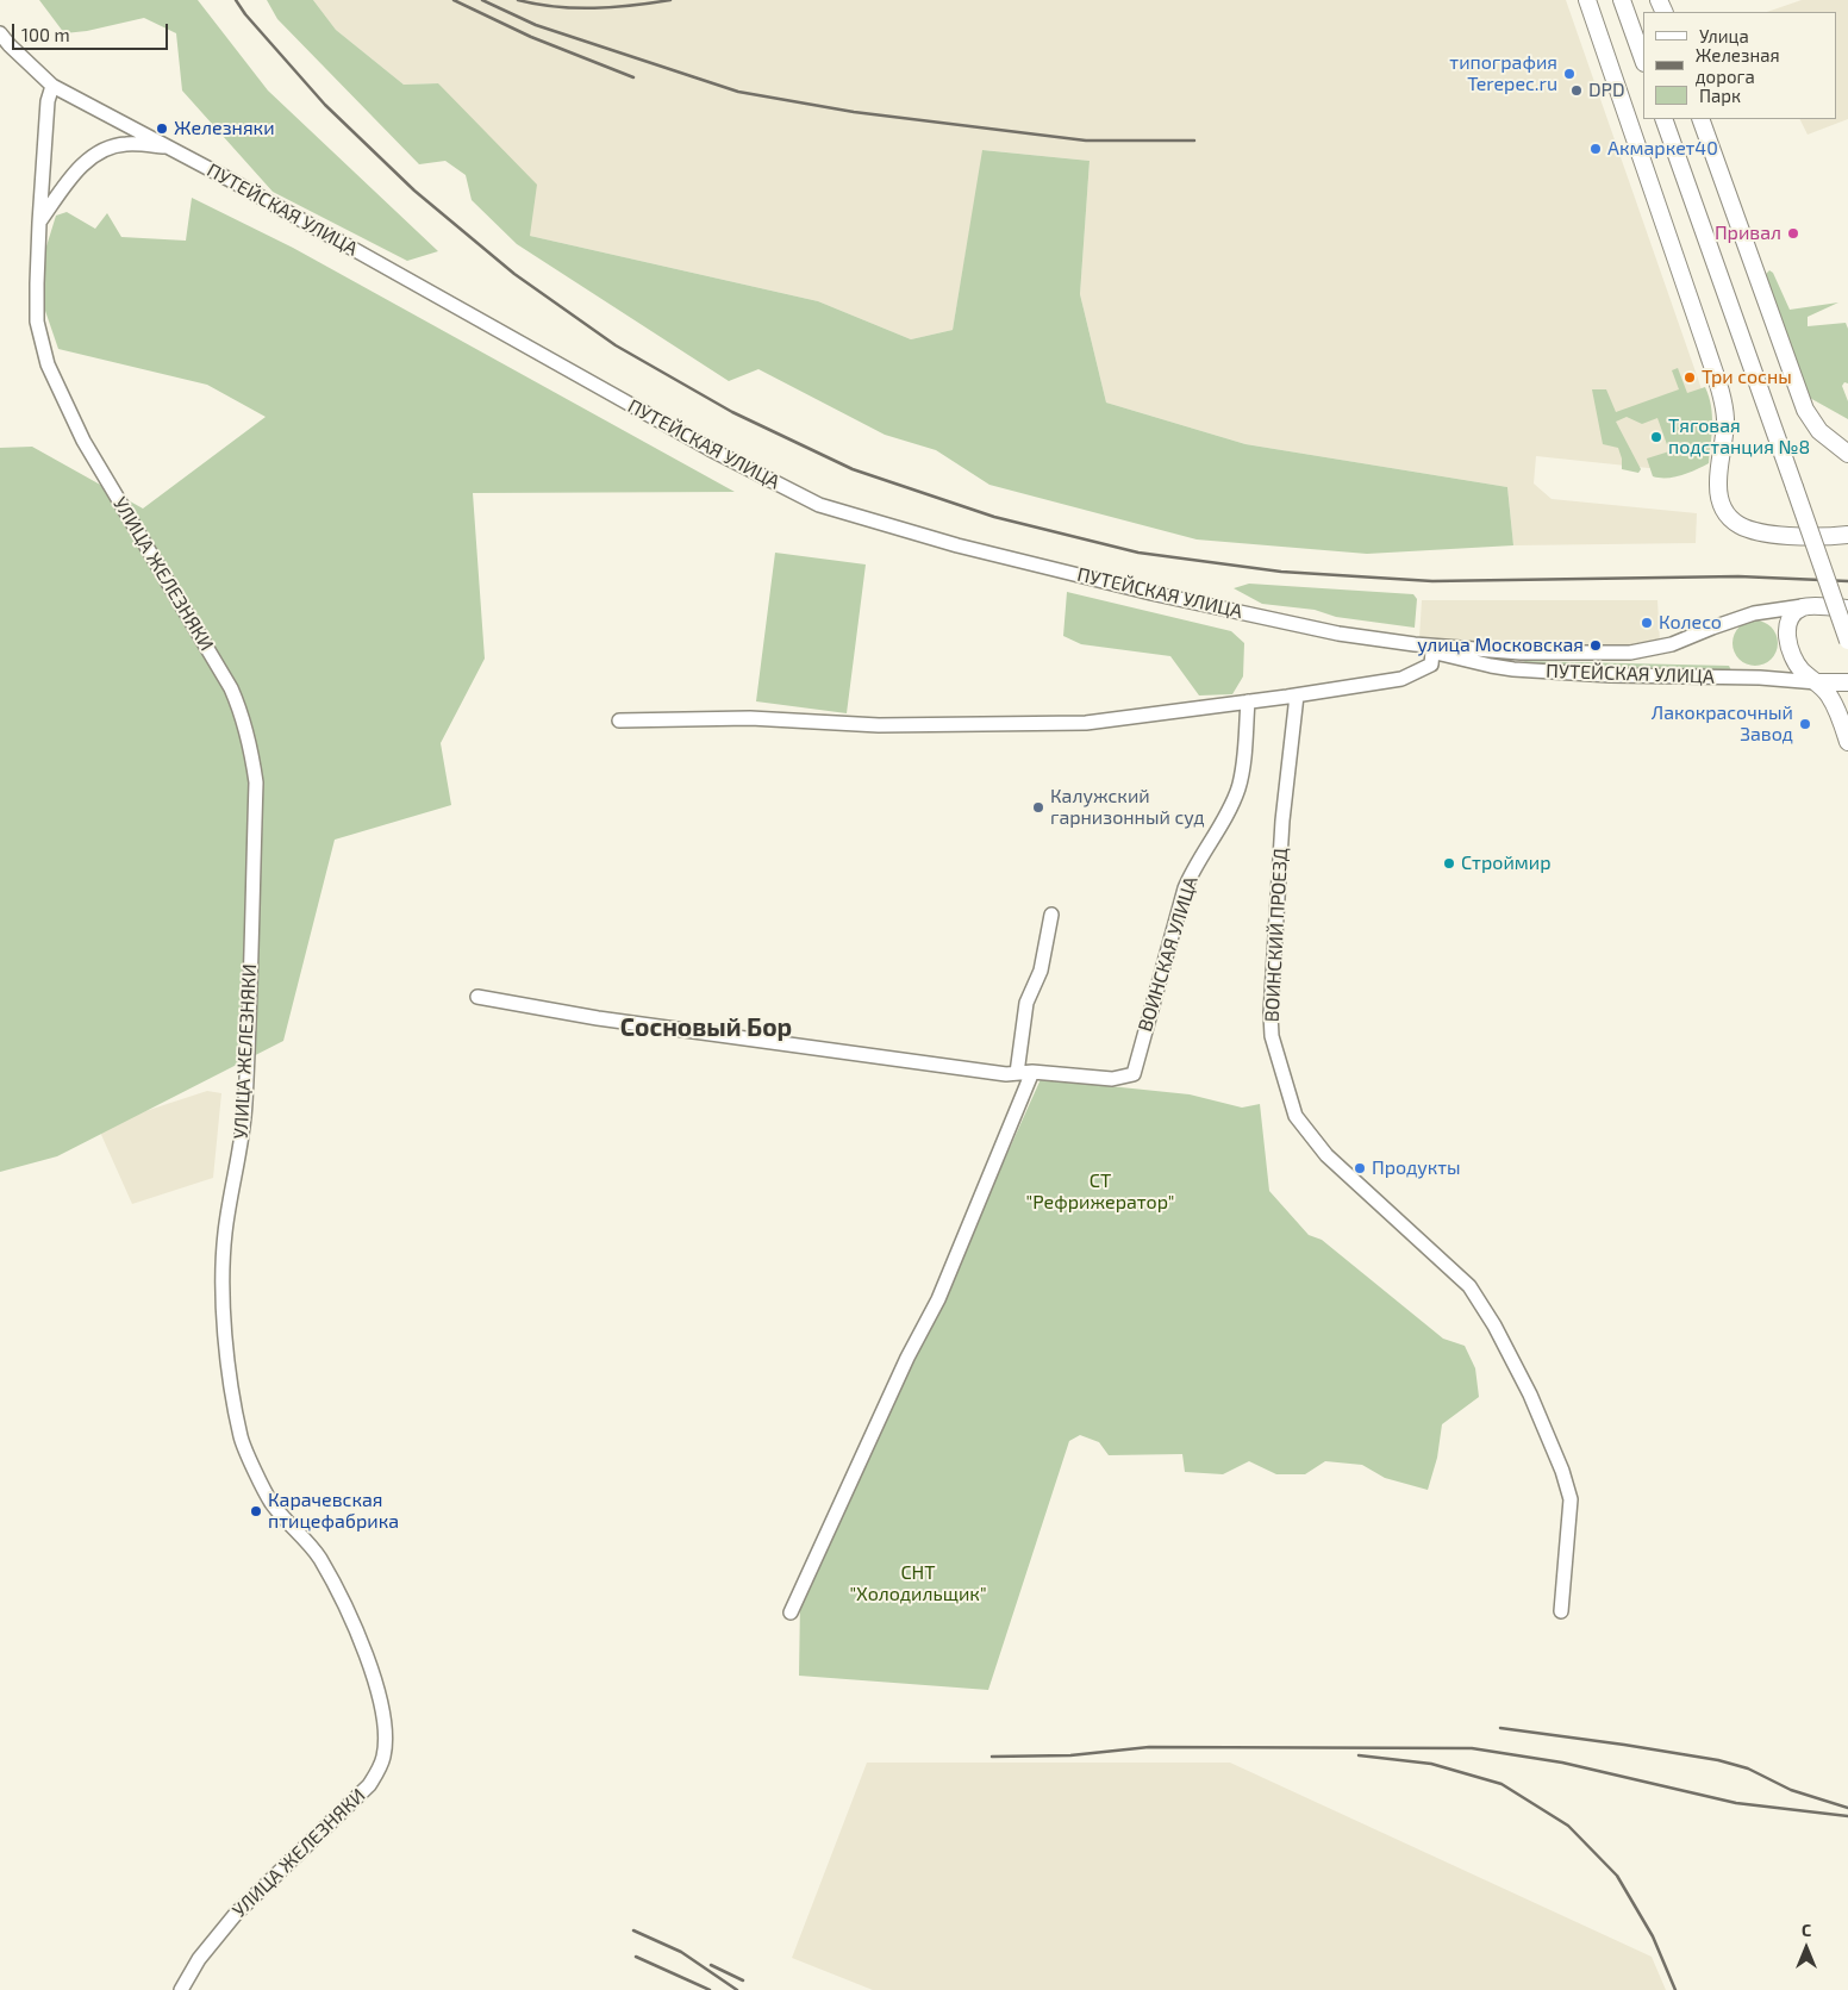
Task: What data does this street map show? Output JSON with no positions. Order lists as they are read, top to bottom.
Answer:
{
  "streets": {
    "main road": ["ПУТЕЙСКАЯ УЛИЦА"],
    "street": ["УЛИЦА ЖЕЛЕЗНЯКИ", "ВОИНСКИЙ ПРОЕЗД", "ВОИНСКАЯ УЛИЦА"]
  },
  "crossings": [
    ["ПУТЕЙСКАЯ УЛИЦА", "УЛИЦА ЖЕЛЕЗНЯКИ"]
  ],
  "districts": ["Сосновый Бор"],
  "parks": ["СТ \"Рефрижератор\"", "СНТ \"Холодильщик\""],
  "places": [
    "типография Terepec.ru",
    "DPD",
    "Железняки",
    "Акмаркет40",
    "Привал",
    "Три сосны",
    "Тяговая подстанция №8",
    "Колесо",
    "улица Московская",
    "Лакокрасочный Завод",
    "Калужский гарнизонный суд",
    "Строймир",
    "Продукты",
    "Карачевская птицефабрика"
  ],
  "legend": ["Улица", "Железная дорога", "Парк"],
  "scale_bar": "100 m",
  "north": "top"
}
